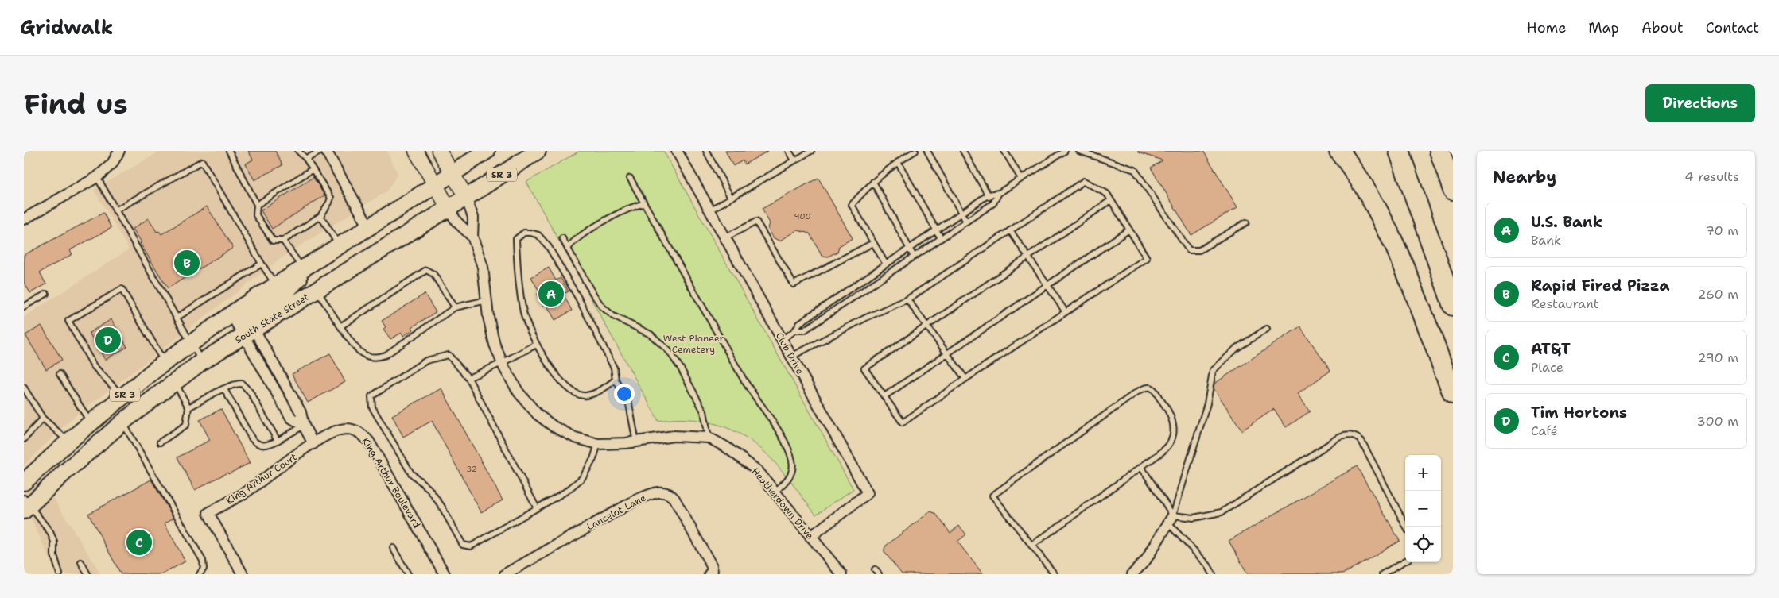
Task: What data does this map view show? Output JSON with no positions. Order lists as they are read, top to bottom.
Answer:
{
  "streets": {
    "main road": ["SR 3", "South State Street"],
    "street": [
      "Club Drive",
      "King Arthur Court",
      "King Arthur Boulevard",
      "Heatherdown Drive",
      "Lancelot Lane"
    ]
  },
  "crossings": [
    ["South State Street", "Heatherdown Drive"],
    ["Club Drive", "Heatherdown Drive"],
    ["King Arthur Court", "King Arthur Boulevard"]
  ],
  "parks": ["West Pioneer Cemetery"],
  "house_numbers": ["900", "32"],
  "page": {
    "header": "Gridwalk",
    "nav": [
      "Home",
      "Map",
      "About",
      "Contact"
    ],
    "buttons": "Directions",
    "title": "Find us",
    "heading": ["Nearby", "4 results"],
    "list": [
      {
        "mark": "A",
        "name": "U.S. Bank",
        "note": "Bank",
        "value": "70 m"
      },
      {
        "mark": "B",
        "name": "Rapid Fired Pizza",
        "note": "Restaurant",
        "value": "260 m"
      },
      {
        "mark": "C",
        "name": "AT&T",
        "note": "Place",
        "value": "290 m"
      },
      {
        "mark": "D",
        "name": "Tim Hortons",
        "note": "Café",
        "value": "300 m"
      }
    ],
    "pins": [
      "B",
      "A",
      "D",
      "C"
    ],
    "map_buttons": ["+", "−"]
  }
}
